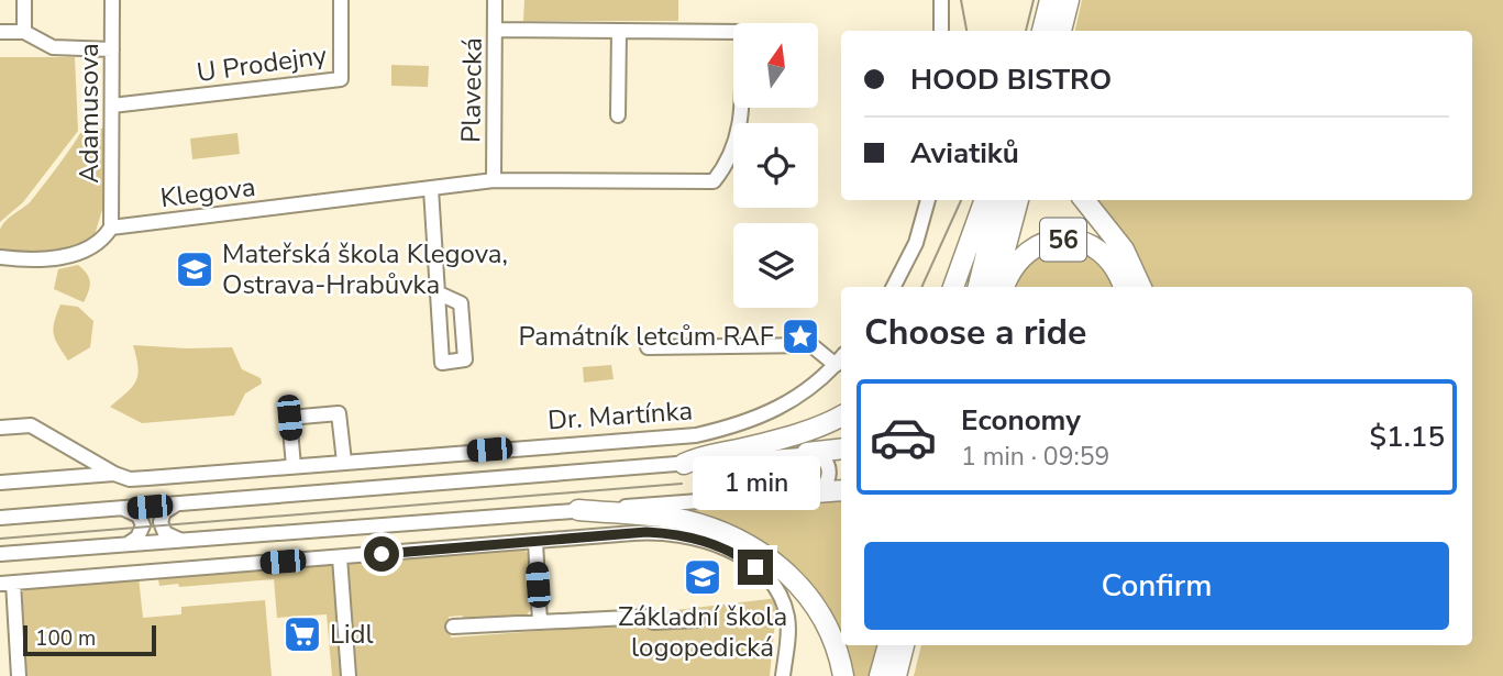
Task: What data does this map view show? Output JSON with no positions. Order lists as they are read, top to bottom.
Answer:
{
  "streets": {
    "highway": ["56"],
    "street": [
      "U Prodejny",
      "Plavecká",
      "Adamusova",
      "Klegova",
      "Dr. Martínka"
    ]
  },
  "crossings": [
    ["U Prodejny", "Adamusova"],
    ["Plavecká", "Klegova"],
    ["Adamusova", "Klegova"]
  ],
  "places": {
    "school or university": ["Mateřská škola Klegova, Ostrava-Hrabůvka", "Základní škola logopedická"],
    "place": ["Památník letcům RAF"],
    "supermarket": ["Lidl"]
  },
  "scale_bar": "100 m",
  "north": "top",
  "page": {
    "banner": ["HOOD BISTRO", "Aviatiků"],
    "heading": "Choose a ride",
    "list": [
      {
        "name": "Economy",
        "note": "1 min · 09:59",
        "value": "$1.15"
      }
    ],
    "bubble": "1 min",
    "buttons": "Confirm",
    "scale": "100 m"
  }
}
